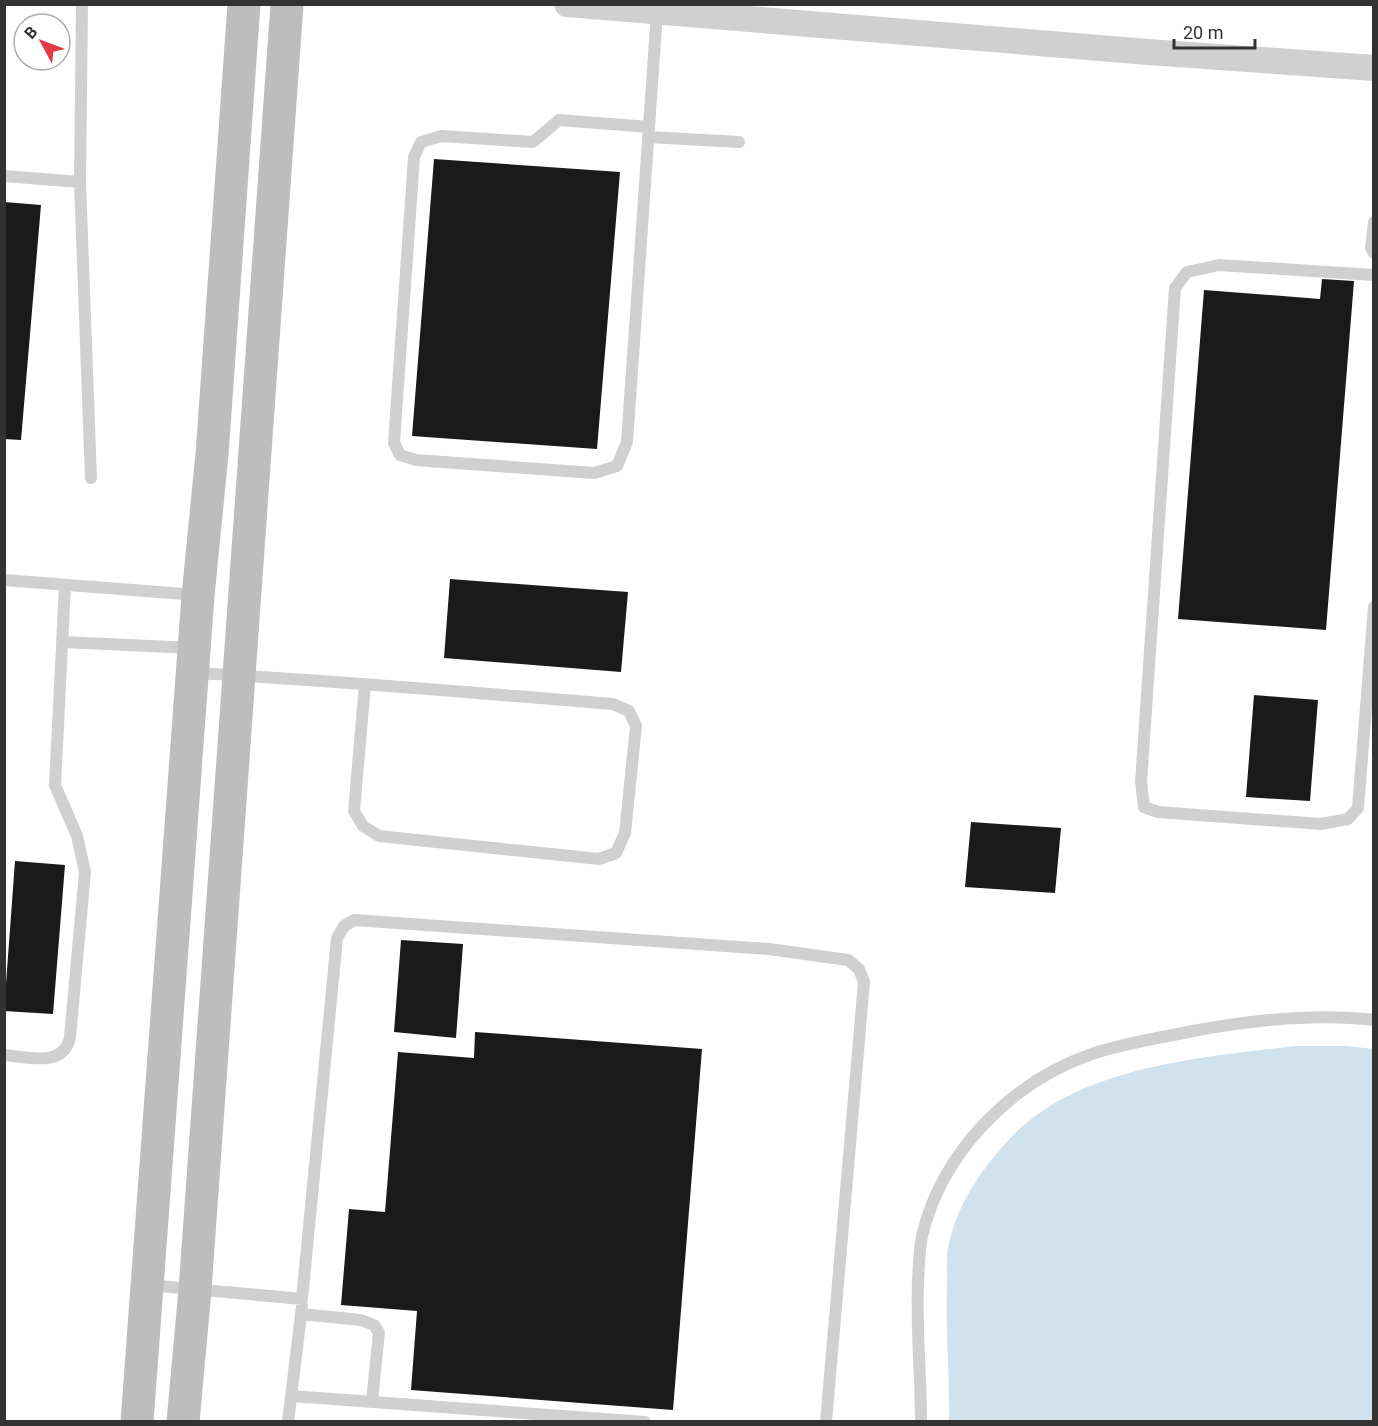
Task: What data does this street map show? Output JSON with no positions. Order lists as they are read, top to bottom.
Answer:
{
  "scale_bar": "20 m",
  "north": "top left"
}
